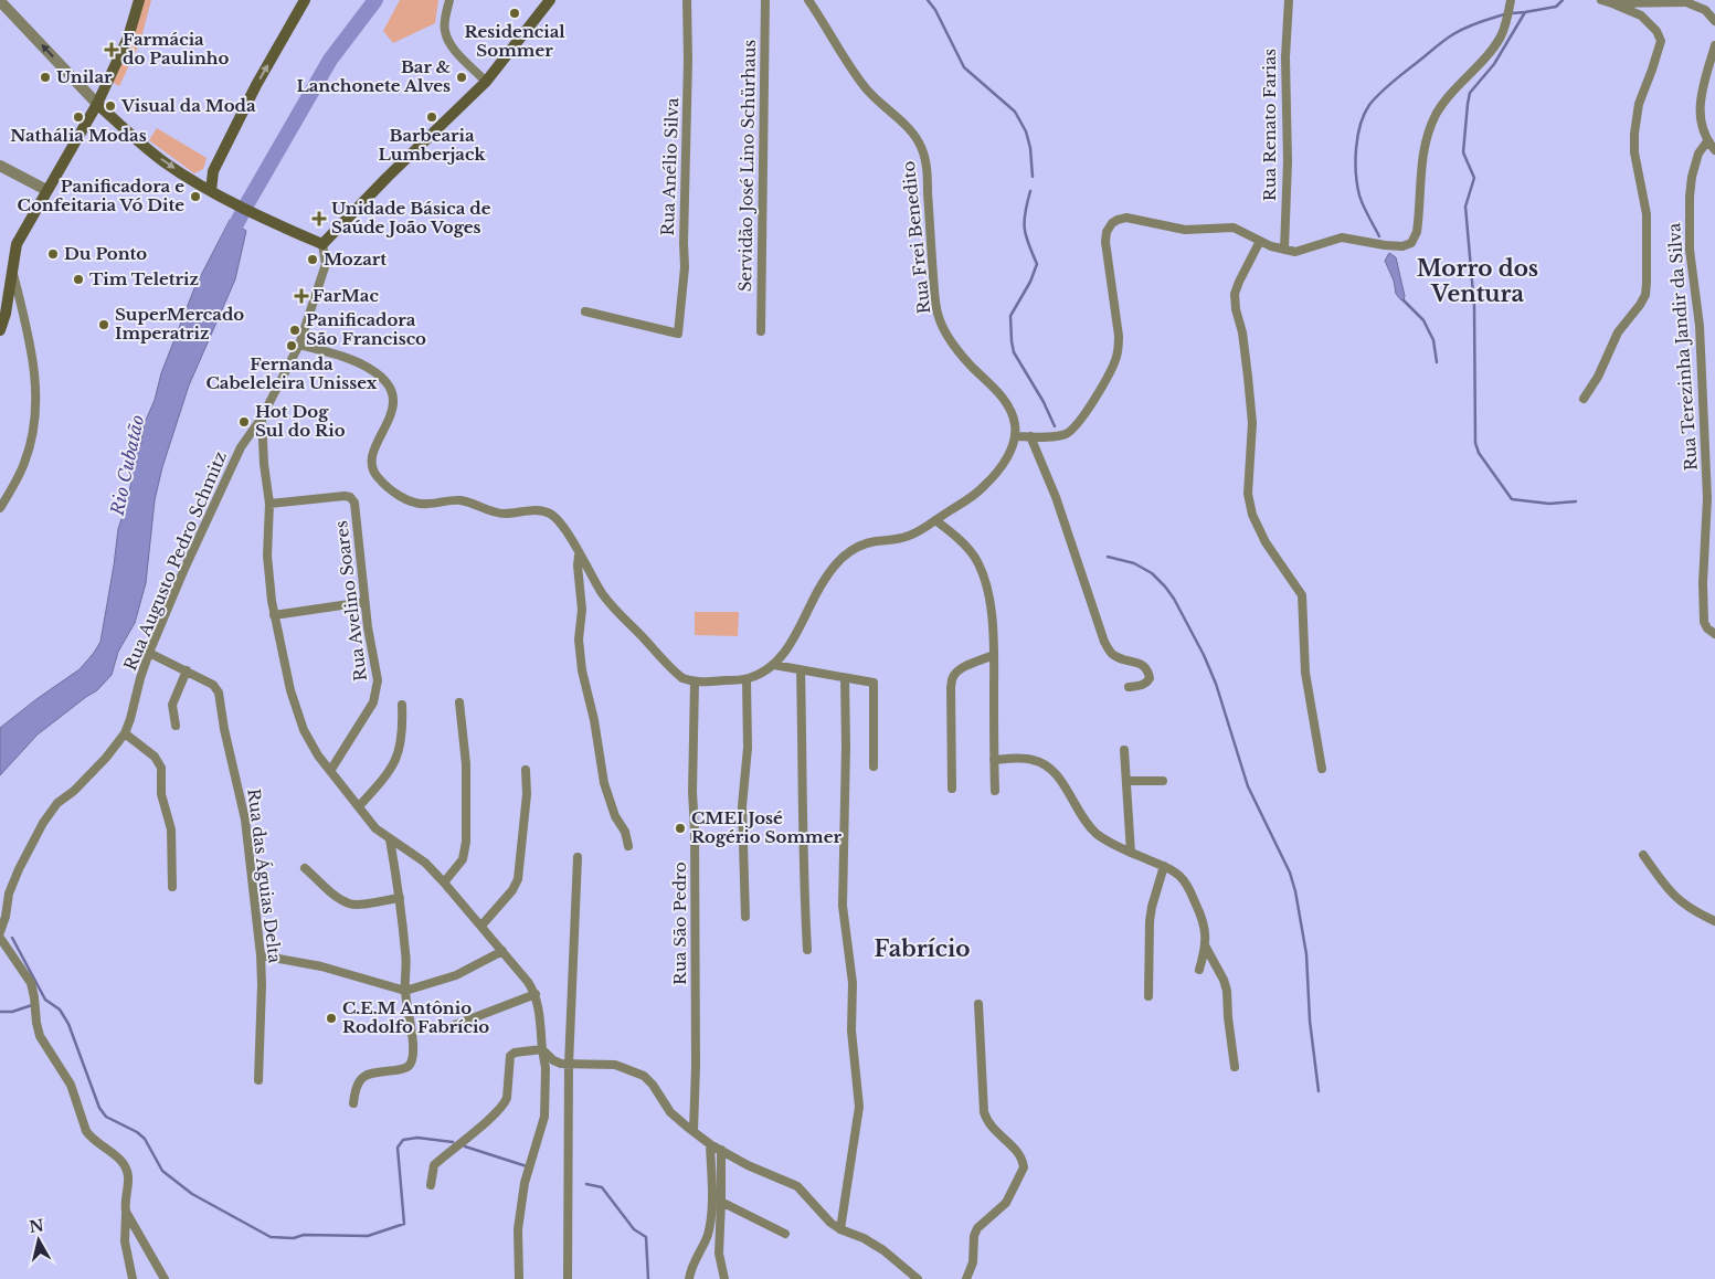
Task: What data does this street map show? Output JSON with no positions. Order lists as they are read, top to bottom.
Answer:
{
  "streets": {
    "street": [
      "Rua Renato Farias",
      "Servidão José Lino Schürhaus",
      "Rua Anélio Silva",
      "Rua Frei Benedito",
      "Rua Terezinha Jandir da Silva",
      "Rua Augusto Pedro Schmitz",
      "Rua Avelino Soares",
      "Rua das Águias Delta",
      "Rua São Pedro"
    ]
  },
  "crossings": [
    ["Rua Augusto Pedro Schmitz", "Rua das Águias Delta"]
  ],
  "districts": ["Morro dos Ventura", "Fabrício"],
  "water": ["Rio Cubatão"],
  "places": {
    "other": [
      "Residencial Sommer",
      "Unilar",
      "Bar & Lanchonete Alves",
      "Visual da Moda",
      "Nathália Modas",
      "Barbearia Lumberjack",
      "Panificadora e Confeitaria Vó Dite",
      "Du Ponto",
      "Mozart",
      "Tim Teletriz",
      "SuperMercado Imperatriz",
      "Panificadora São Francisco",
      "Fernanda Cabeleleira Unissex",
      "Hot Dog Sul do Rio",
      "CMEI José Rogério Sommer",
      "C.E.M Antônio Rodolfo Fabrício"
    ],
    "health": ["Farmácia do Paulinho", "Unidade Básica de Saúde João Voges", "FarMac"]
  },
  "north": "top"
}
